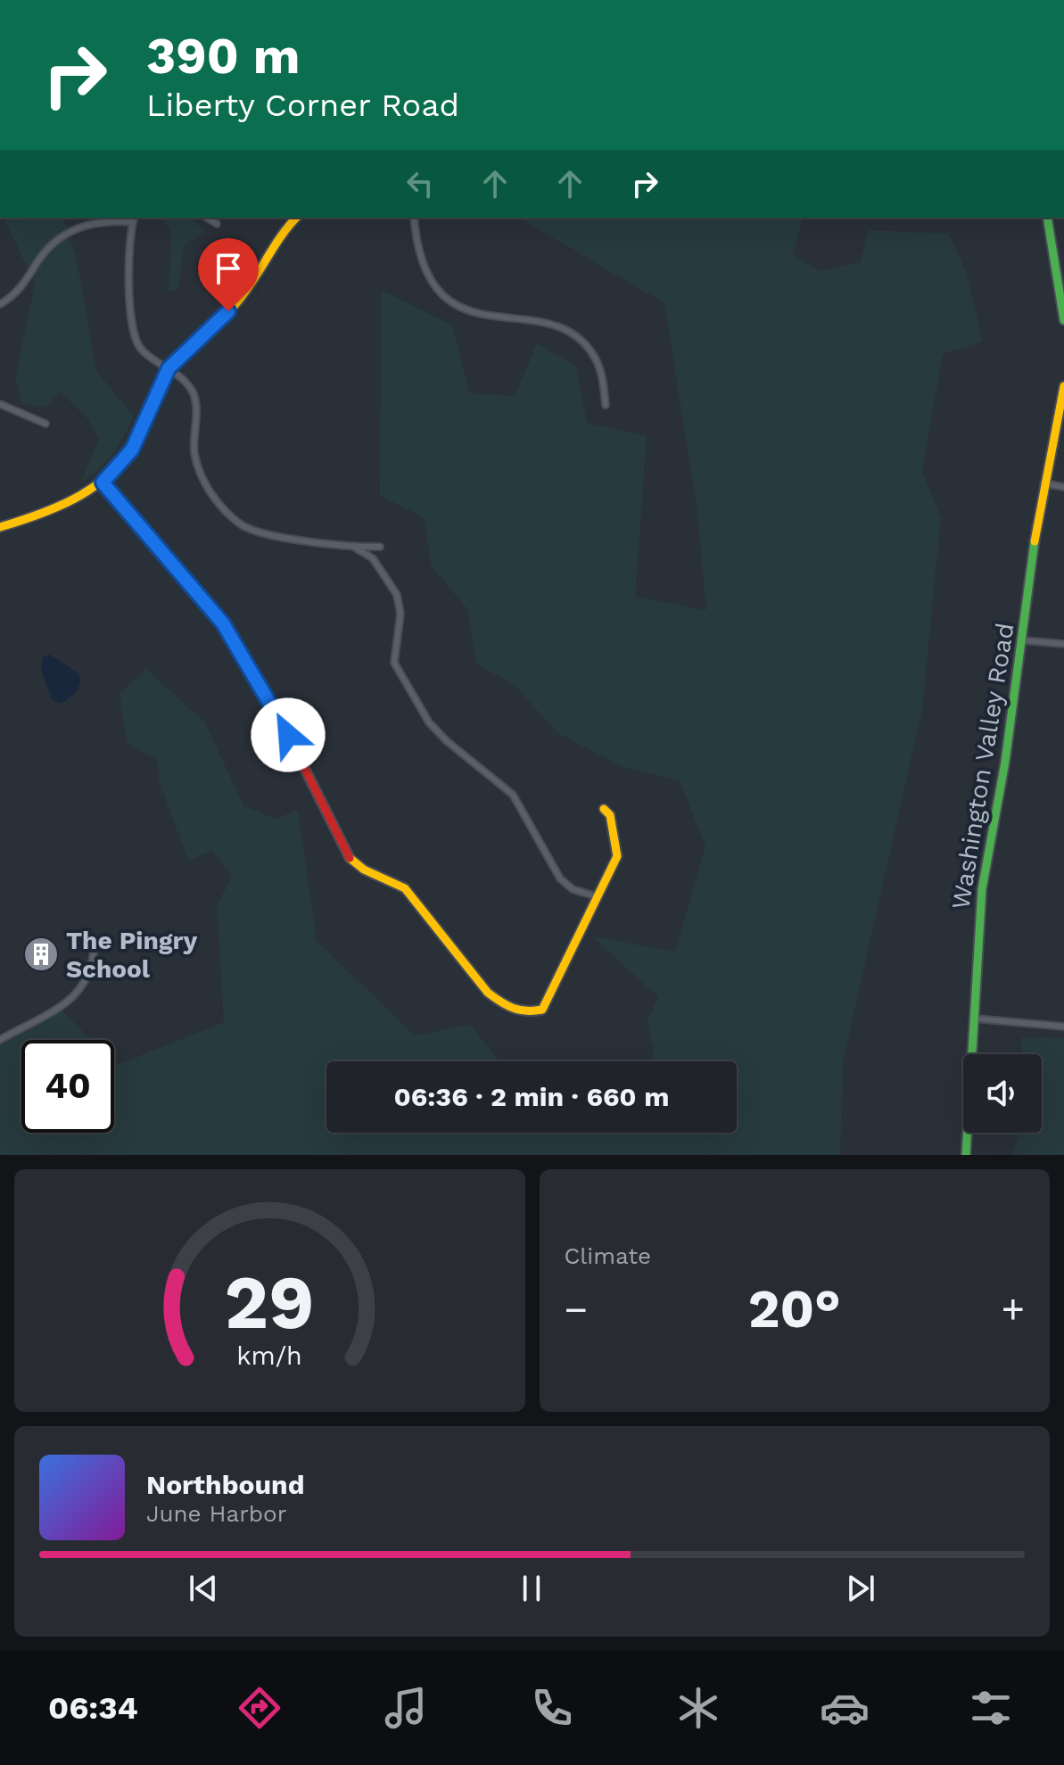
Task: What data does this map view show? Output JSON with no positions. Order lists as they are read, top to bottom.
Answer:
{
  "streets": {
    "street": ["Washington Valley Road"]
  },
  "places": {
    "building": ["The Pingry School"]
  },
  "page": {
    "turn": ["390 m", "Liberty Corner Road"],
    "limit": "40",
    "trip": "06:36 · 2 min · 660 m",
    "tile": "Climate",
    "heat": ["−", "20°", "+"],
    "song": ["Northbound", "June Harbor"],
    "tabs": "06:34",
    "gauge": ["29", "km/h"]
  }
}
